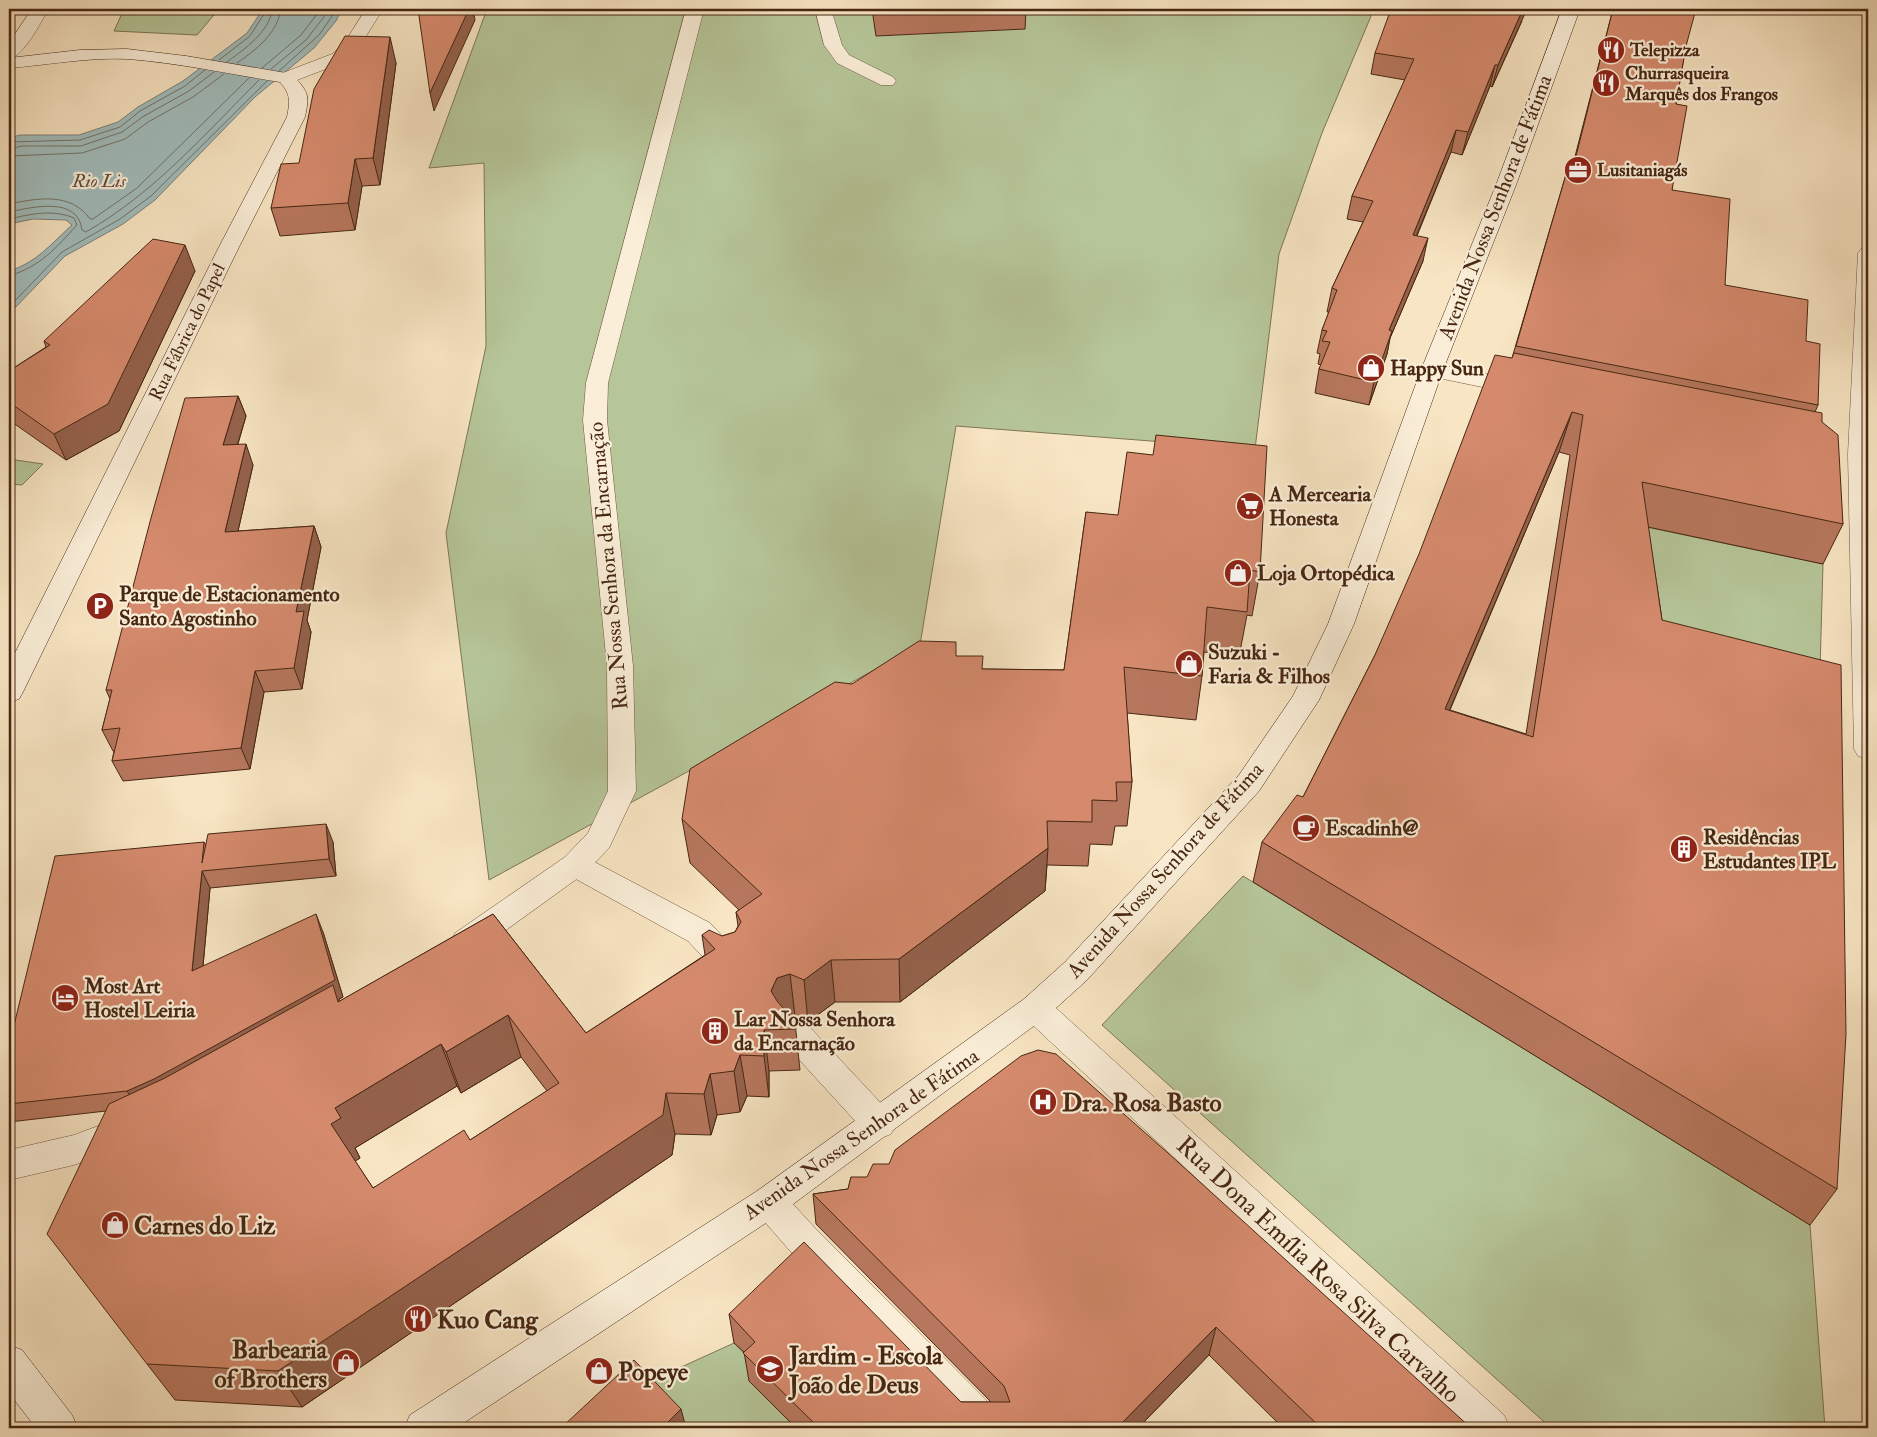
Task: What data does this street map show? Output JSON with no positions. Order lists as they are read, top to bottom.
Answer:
{
  "streets": {
    "main road": [
      "Avenida Nossa Senhora de Fátima",
      "Rua Fábrica do Papel",
      "Rua Nossa Senhora da Encarnação",
      "Rua Dona Emília Rosa Silva Carvalho"
    ]
  },
  "crossings": [
    ["Avenida Nossa Senhora de Fátima", "Rua Dona Emília Rosa Silva Carvalho"]
  ],
  "water": ["Rio Lis"],
  "places": {
    "restaurant": ["Telepizza", "Churrasqueira Marquês dos Frangos", "Kuo Cang"],
    "office": ["Lusitaniagás"],
    "shop": [
      "Happy Sun",
      "Loja Ortopédica",
      "Suzuki - Faria & Filhos",
      "Carnes do Liz",
      "Barbearia of Brothers",
      "Popeye"
    ],
    "supermarket": ["A Mercearia Honesta"],
    "parking": ["Parque de Estacionamento Santo Agostinho"],
    "cafe": ["Escadinh@"],
    "building": ["Residências Estudantes IPL", "Lar Nossa Senhora da Encarnação"],
    "hotel": ["Most Art Hostel Leiria"],
    "hospital": ["Dra. Rosa Basto"],
    "school or university": ["Jardim - Escola João de Deus"]
  }
}
